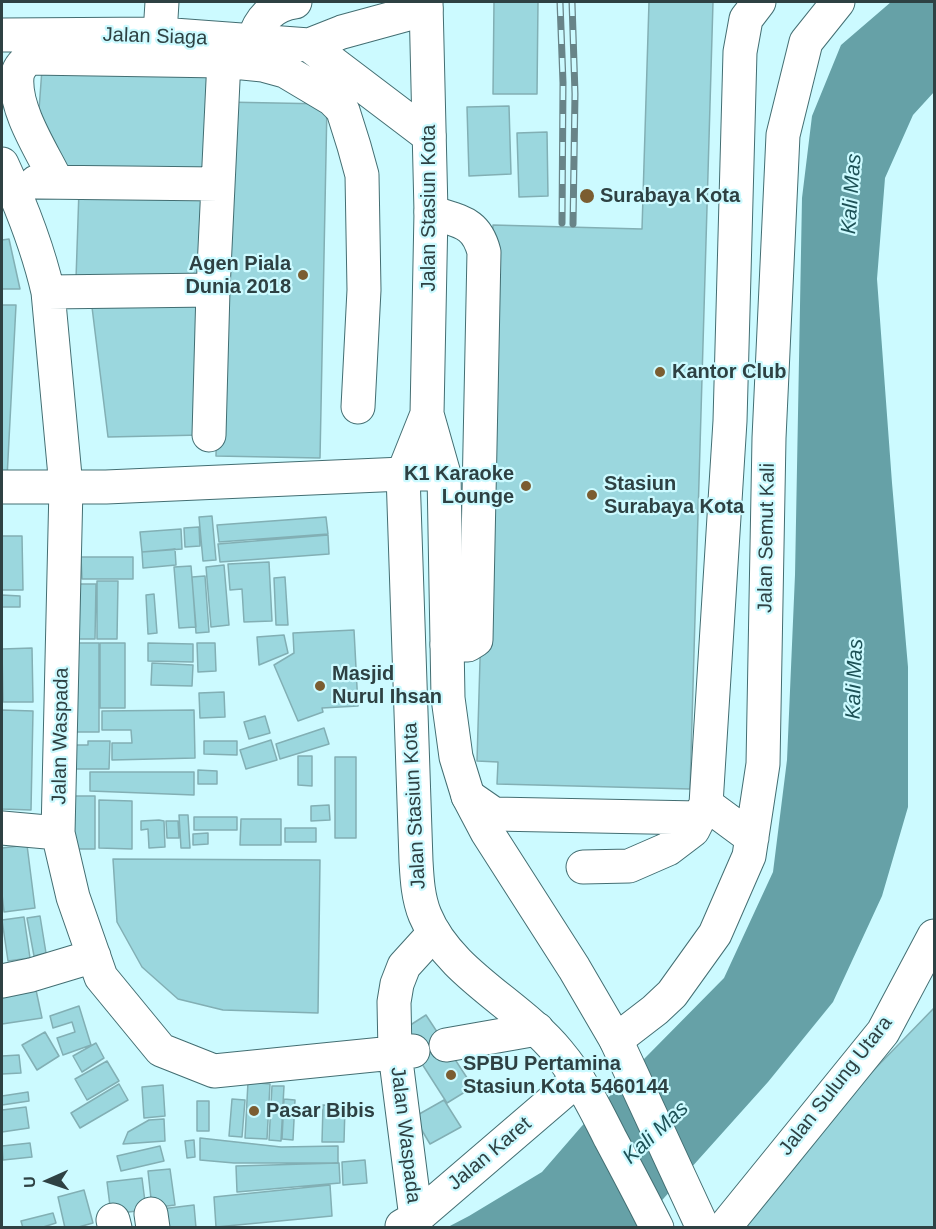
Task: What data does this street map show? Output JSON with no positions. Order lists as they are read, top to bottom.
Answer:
{
  "streets": {
    "street": [
      "Jalan Siaga",
      "Jalan Stasiun Kota",
      "Jalan Semut Kali",
      "Jalan Waspada",
      "Jalan Sulung Utara",
      "Jalan Karet"
    ]
  },
  "crossings": [
    ["Jalan Siaga", "Jalan Stasiun Kota"],
    ["Jalan Stasiun Kota", "Jalan Semut Kali"],
    ["Jalan Stasiun Kota", "Jalan Waspada"],
    ["Jalan Stasiun Kota", "Jalan Sulung Utara"],
    ["Jalan Stasiun Kota", "Jalan Karet"],
    ["Jalan Waspada", "Jalan Karet"]
  ],
  "water": ["Kali Mas"],
  "places": [
    "Surabaya Kota",
    "Agen Piala Dunia 2018",
    "Kantor Club",
    "K1 Karaoke Lounge",
    "Stasiun Surabaya Kota",
    "Masjid Nurul Ihsan",
    "SPBU Pertamina Stasiun Kota 5460144",
    "Pasar Bibis"
  ],
  "north": "left"
}
